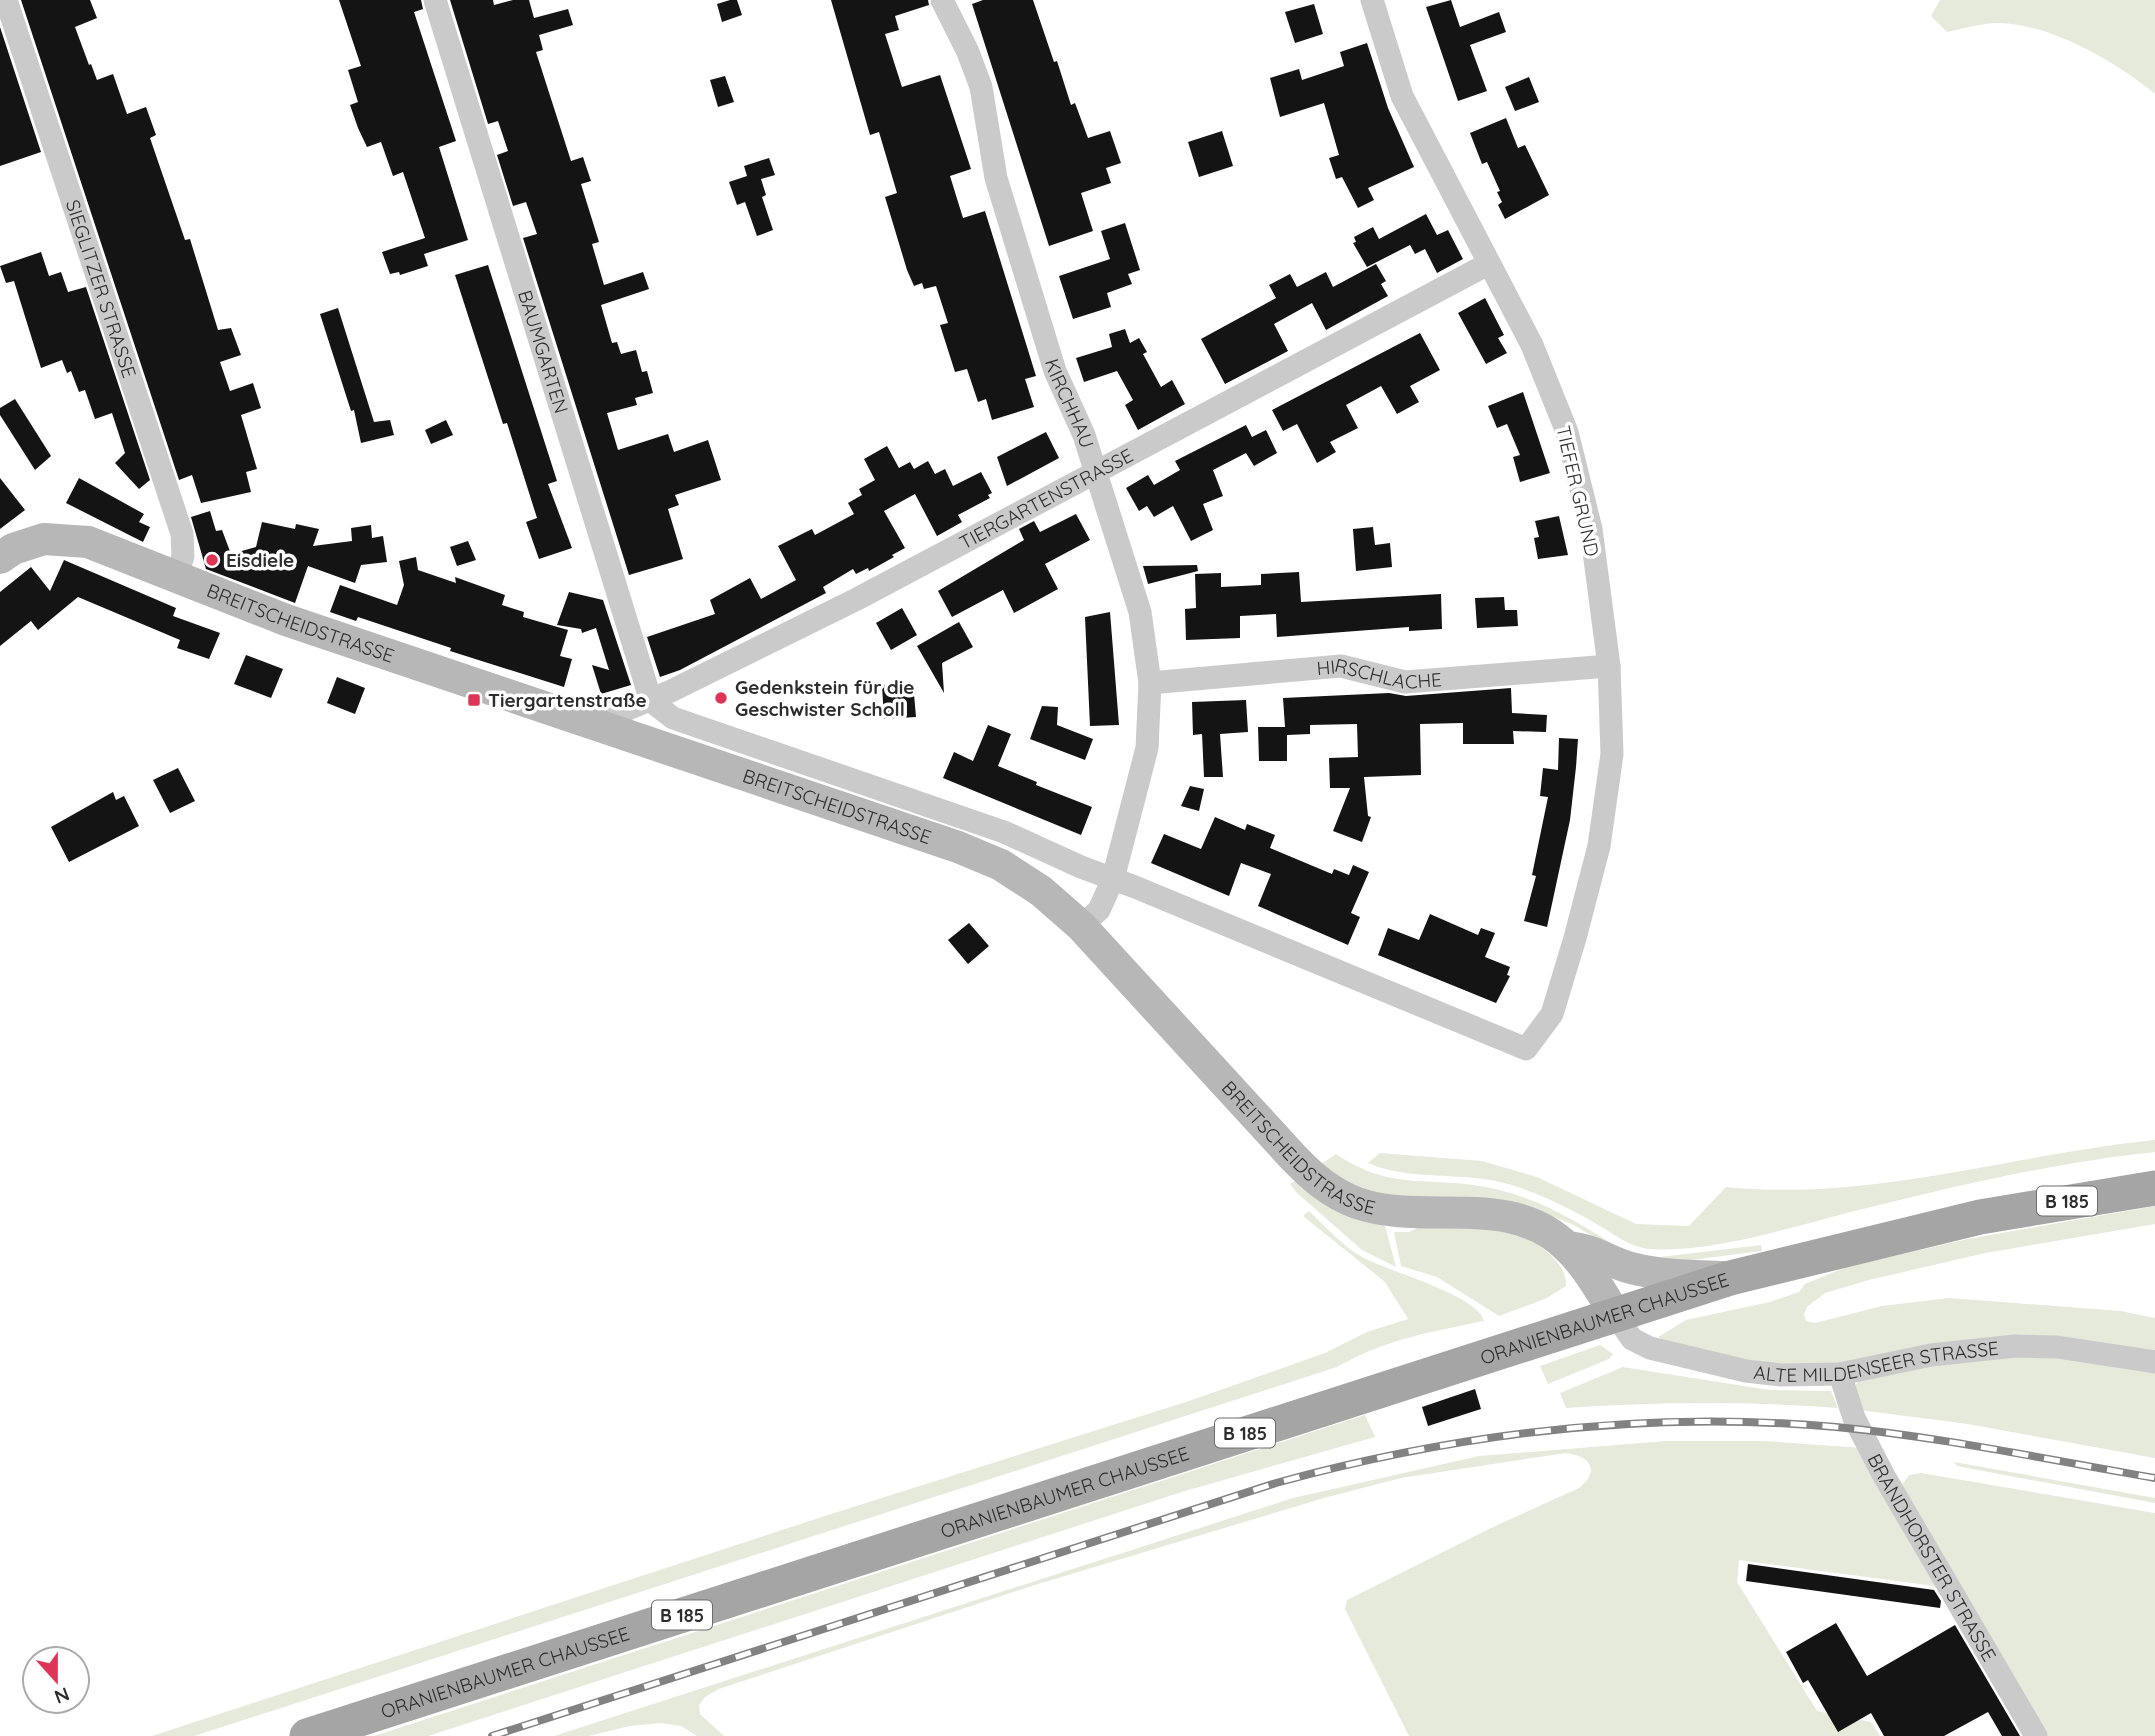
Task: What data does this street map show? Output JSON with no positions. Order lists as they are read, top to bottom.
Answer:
{
  "streets": {
    "main road": ["B 185", "ORANIENBAUMER CHAUSSEE"],
    "street": [
      "SIEGLITZER STRASSE",
      "BAUMGARTEN",
      "KIRCHHAU",
      "TIEFER GRUND",
      "TIERGARTENSTRASSE",
      "BREITSCHEIDSTRASSE",
      "HIRSCHLACHE",
      "ALTE MILDENSEER STRASSE",
      "BRANDHORSTER STRASSE"
    ]
  },
  "crossings": [
    ["SIEGLITZER STRASSE", "BREITSCHEIDSTRASSE"],
    ["BAUMGARTEN", "TIERGARTENSTRASSE"],
    ["BAUMGARTEN", "BREITSCHEIDSTRASSE"],
    ["KIRCHHAU", "TIERGARTENSTRASSE"],
    ["KIRCHHAU", "BREITSCHEIDSTRASSE"],
    ["KIRCHHAU", "HIRSCHLACHE"],
    ["TIEFER GRUND", "TIERGARTENSTRASSE"],
    ["TIEFER GRUND", "BREITSCHEIDSTRASSE"],
    ["TIEFER GRUND", "HIRSCHLACHE"],
    ["TIERGARTENSTRASSE", "BREITSCHEIDSTRASSE"],
    ["BREITSCHEIDSTRASSE", "ORANIENBAUMER CHAUSSEE"],
    ["BREITSCHEIDSTRASSE", "ALTE MILDENSEER STRASSE"],
    ["ORANIENBAUMER CHAUSSEE", "ALTE MILDENSEER STRASSE"],
    ["ALTE MILDENSEER STRASSE", "BRANDHORSTER STRASSE"]
  ],
  "places": {
    "other": ["Eisdiele", "Gedenkstein für die Geschwister Scholl"],
    "transit": ["Tiergartenstraße"]
  },
  "north": "bottom"
}
